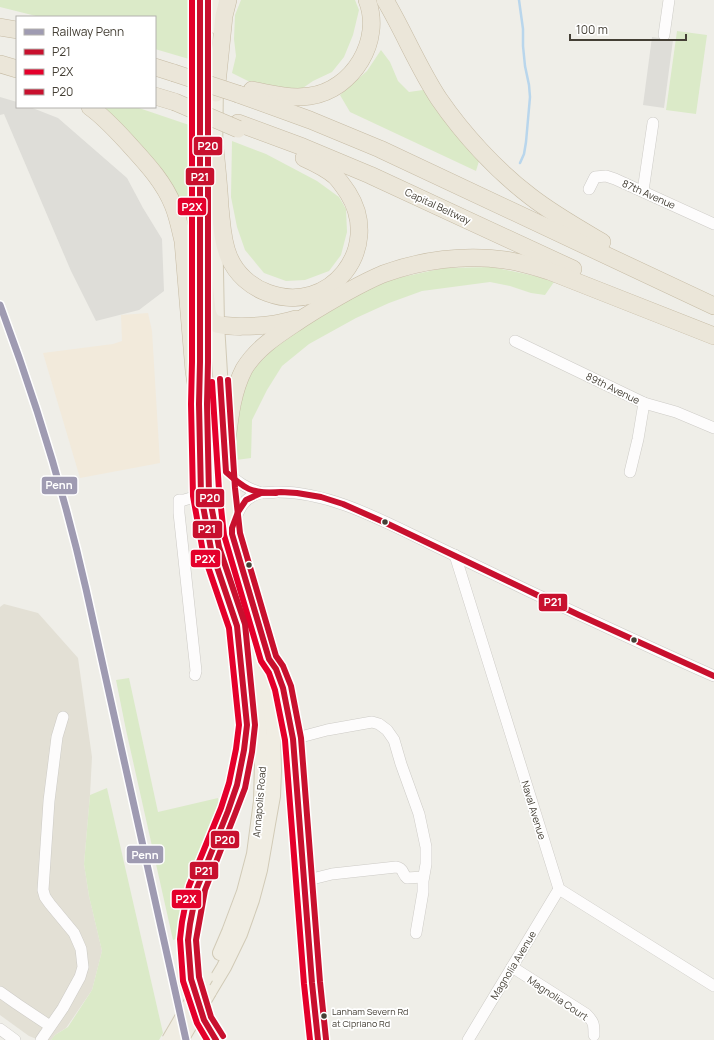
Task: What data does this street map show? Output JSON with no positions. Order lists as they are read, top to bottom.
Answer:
{
  "streets": {
    "highway": ["Capital Beltway"],
    "main road": ["Annapolis Road"],
    "street": [
      "87th Avenue",
      "89th Avenue",
      "Naval Avenue",
      "Magnolia Avenue",
      "Magnolia Court"
    ]
  },
  "crossings": [
    ["Naval Avenue", "Magnolia Avenue"],
    ["Magnolia Avenue", "Magnolia Court"]
  ],
  "places": ["Lanham Severn Rd at Cipriano Rd"],
  "lines": [
    "transit line P21",
    "transit line P2X",
    "transit line P20",
    "rail line Penn"
  ],
  "legend": [
    "Railway Penn",
    "P21",
    "P2X",
    "P20"
  ],
  "scale_bar": "100 m"
}
